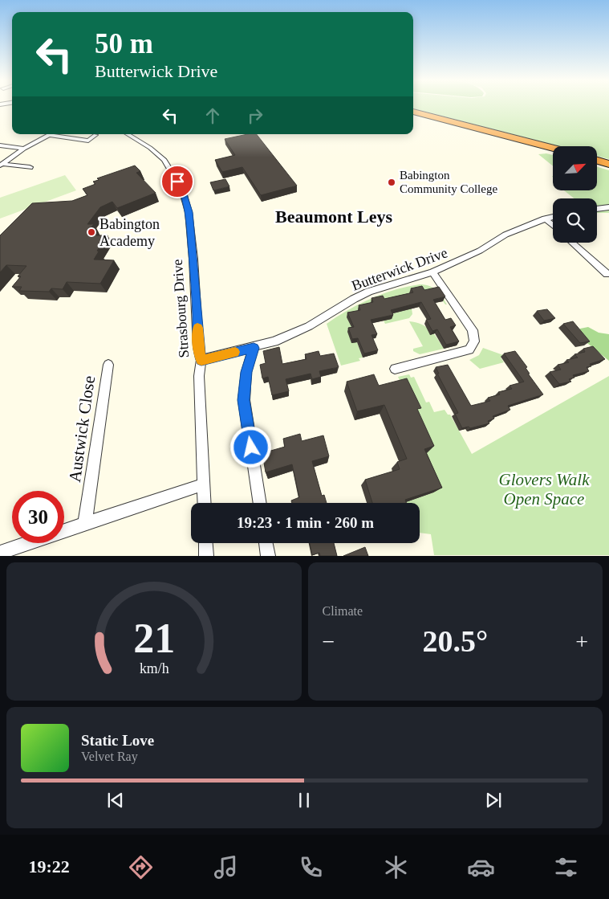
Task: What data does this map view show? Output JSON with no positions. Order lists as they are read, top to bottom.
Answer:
{
  "streets": {
    "street": ["Butterwick Drive", "Strasbourg Drive", "Austwick Close"]
  },
  "crossings": [
    ["Butterwick Drive", "Strasbourg Drive"]
  ],
  "districts": ["Beaumont Leys"],
  "parks": ["Glovers Walk Open Space"],
  "places": ["Babington Community College", "Babington Academy"],
  "north": "top right",
  "page": {
    "turn": ["50 m", "Butterwick Drive"],
    "limit": "30",
    "trip": "19:23 · 1 min · 260 m",
    "tile": "Climate",
    "heat": ["−", "20.5°", "+"],
    "song": ["Static Love", "Velvet Ray"],
    "tabs": "19:22",
    "gauge": ["21", "km/h"]
  }
}
